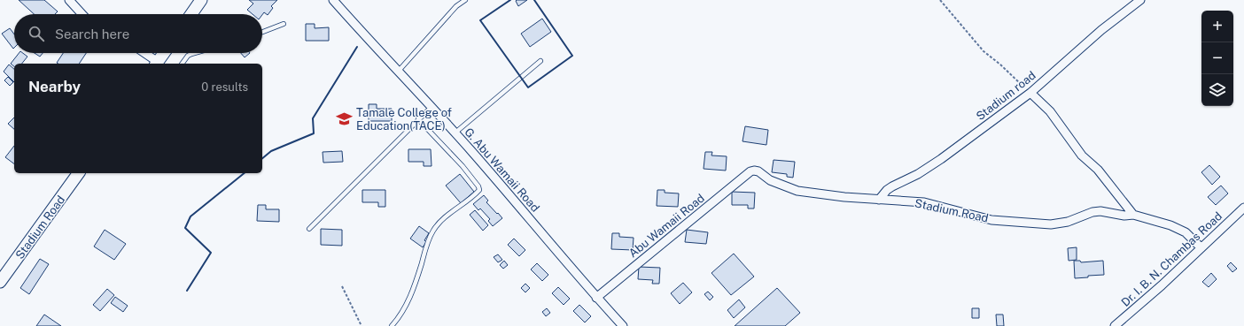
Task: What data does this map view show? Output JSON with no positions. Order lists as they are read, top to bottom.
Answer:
{
  "streets": {
    "main road": ["Stadium Road"],
    "street": [
      "Stadium road",
      "G. Abu Wamaii Road",
      "Abu Wamaii Road",
      "Dr. I. B. N. Chambas Road"
    ]
  },
  "crossings": [
    ["Stadium road", "Stadium Road"],
    ["G. Abu Wamaii Road", "Abu Wamaii Road"],
    ["Stadium Road", "Abu Wamaii Road"],
    ["Stadium Road", "Dr. I. B. N. Chambas Road"]
  ],
  "places": {
    "school or university": ["Tamale College of Education(TACE)"]
  },
  "page": {
    "map_buttons": ["+", "−"],
    "search": "Search here",
    "heading": ["Nearby", "0 results"]
  }
}
